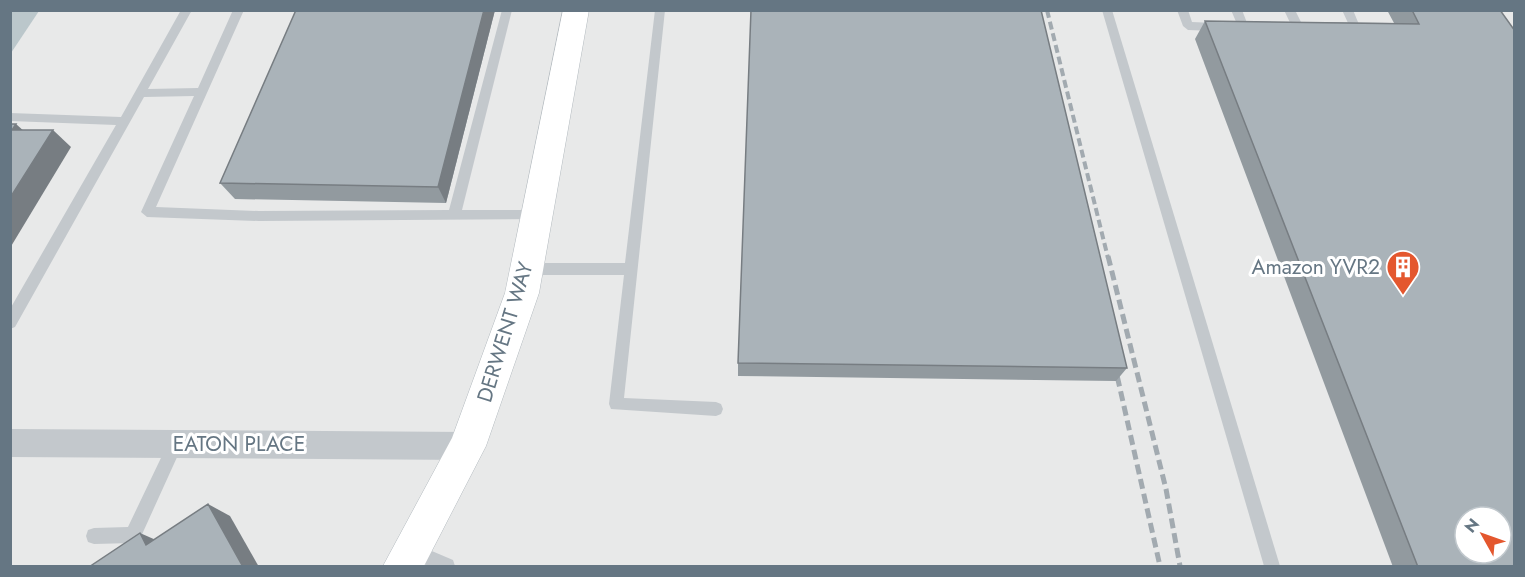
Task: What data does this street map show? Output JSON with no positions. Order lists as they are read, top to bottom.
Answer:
{
  "streets": {
    "street": ["DERWENT WAY", "EATON PLACE"]
  },
  "crossings": [
    ["DERWENT WAY", "EATON PLACE"]
  ],
  "places": {
    "building": ["Amazon YVR2"]
  },
  "north": "top left"
}
